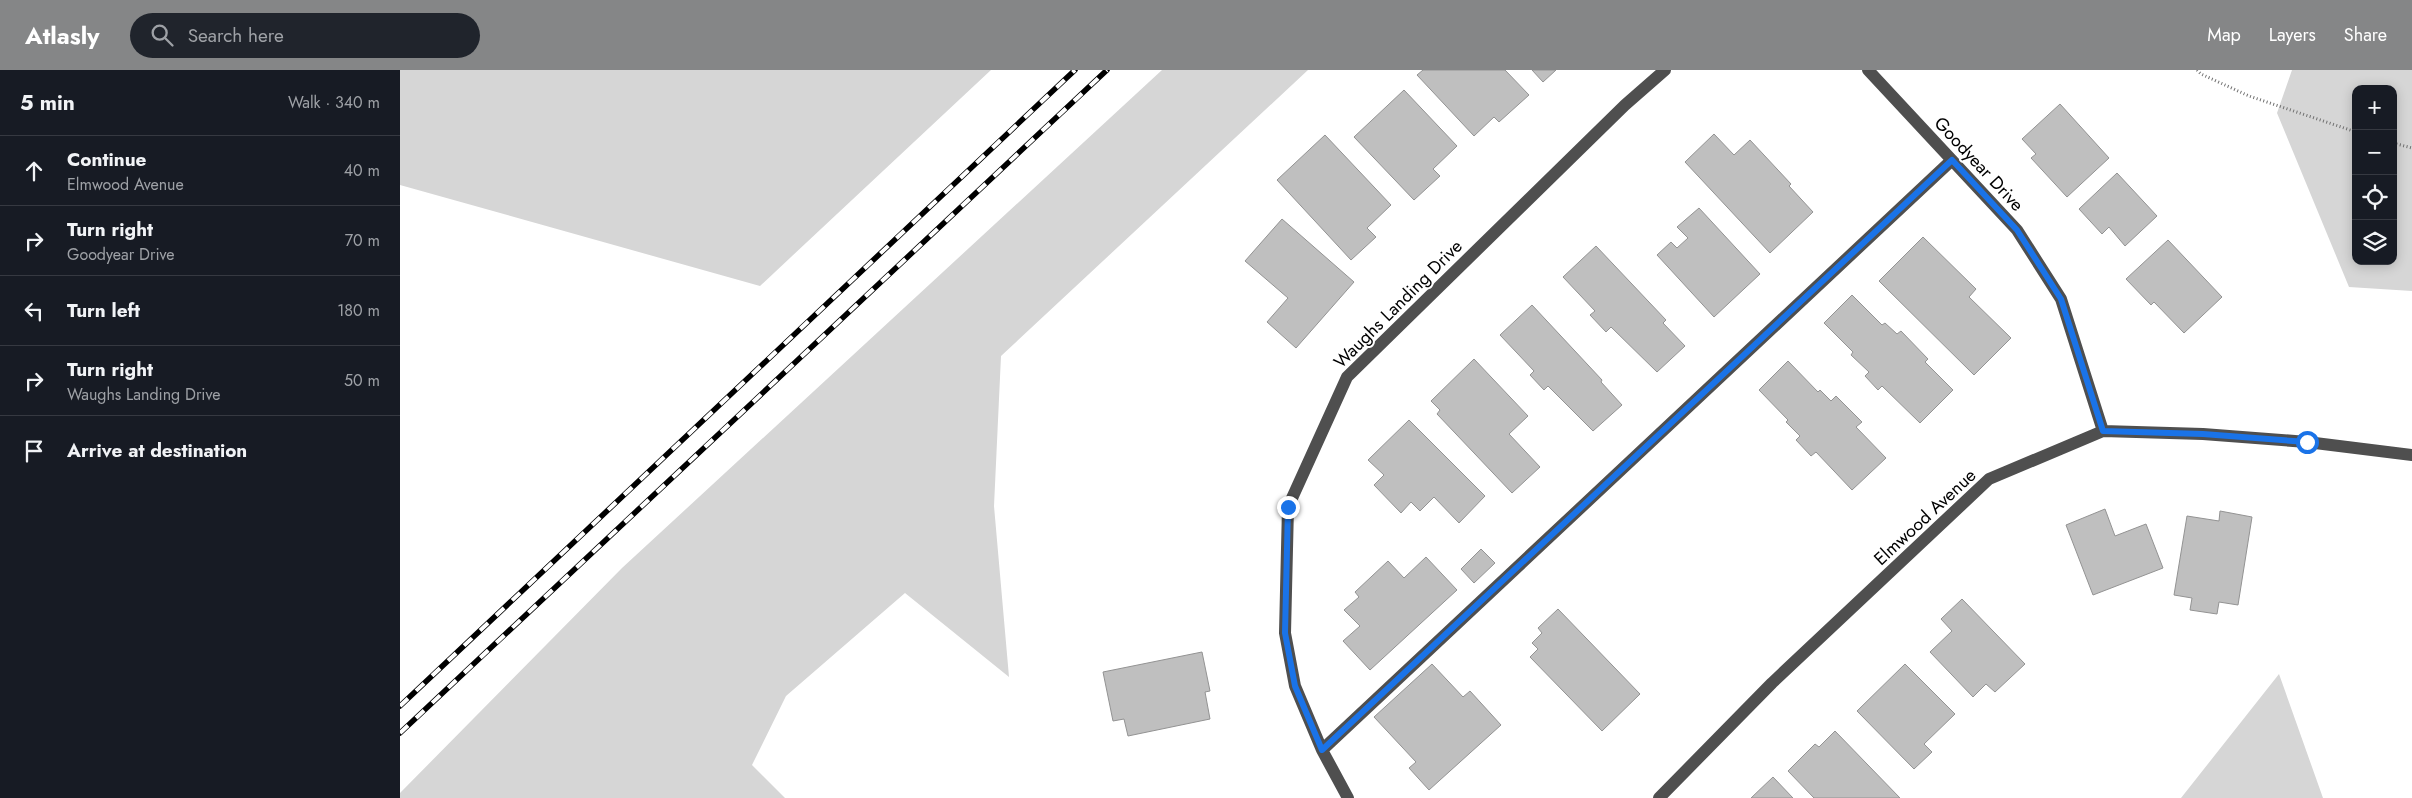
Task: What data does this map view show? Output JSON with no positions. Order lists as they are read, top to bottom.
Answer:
{
  "streets": {
    "street": ["Goodyear Drive", "Waughs Landing Drive", "Elmwood Avenue"]
  },
  "crossings": [
    ["Goodyear Drive", "Elmwood Avenue"]
  ],
  "page": {
    "header": "Atlasly",
    "search": "Search here",
    "nav": ["Map", "Layers", "Share"],
    "heading": ["5 min", "Walk · 340 m"],
    "map_buttons": ["+", "−"],
    "list": [
      ["Continue", "Elmwood Avenue", "40 m"],
      ["Turn right", "Goodyear Drive", "70 m"],
      ["Turn left", "180 m"],
      ["Turn right", "Waughs Landing Drive", "50 m"],
      "Arrive at destination"
    ]
  }
}
